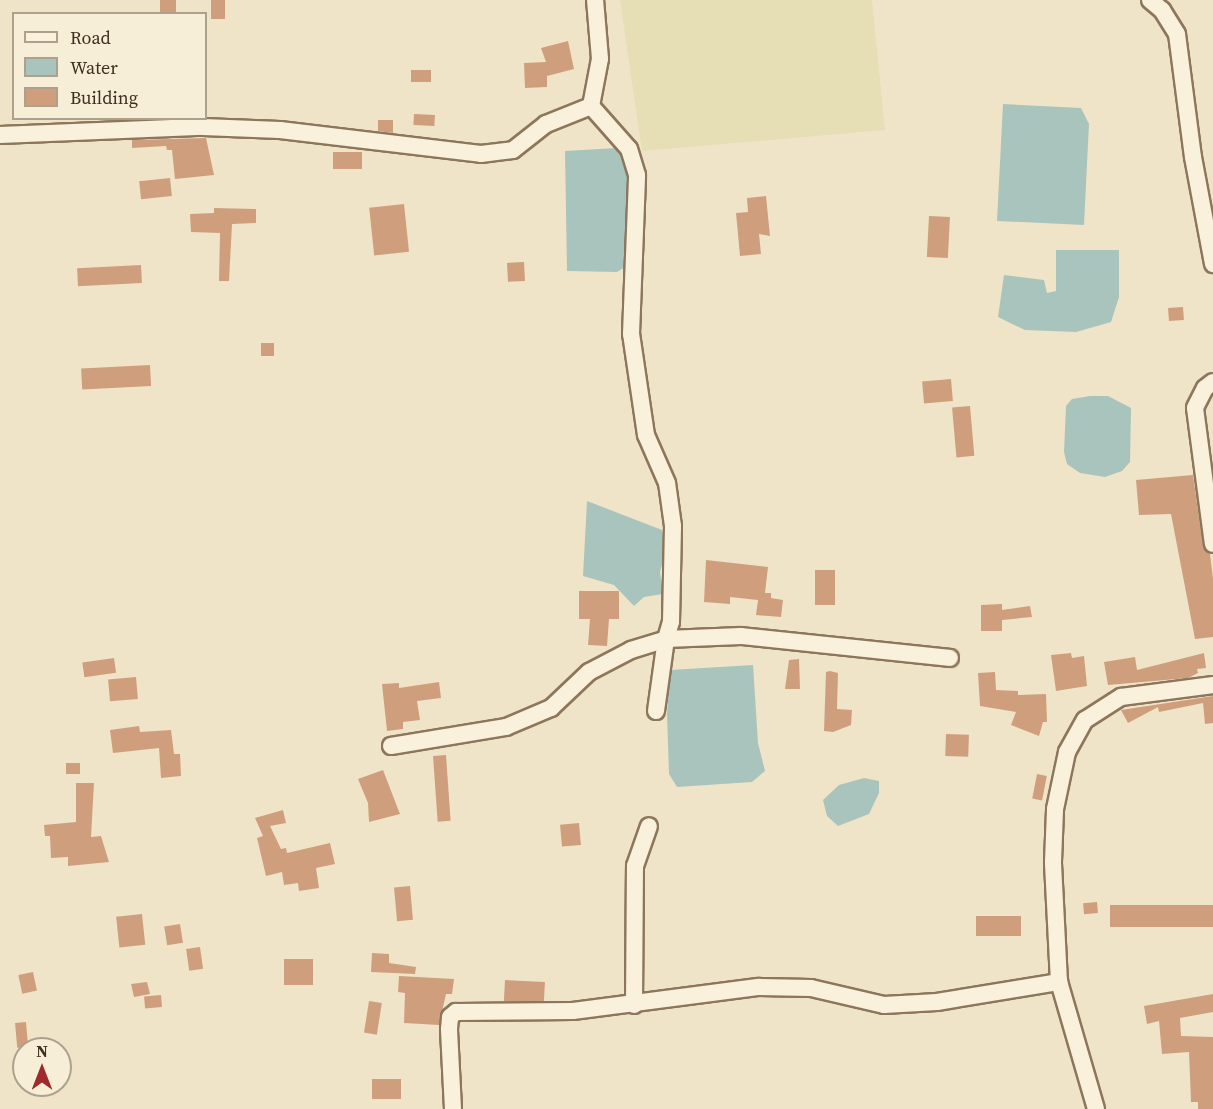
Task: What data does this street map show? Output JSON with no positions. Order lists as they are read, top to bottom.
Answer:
{
  "legend": ["Road", "Water", "Building"],
  "north": "top"
}
